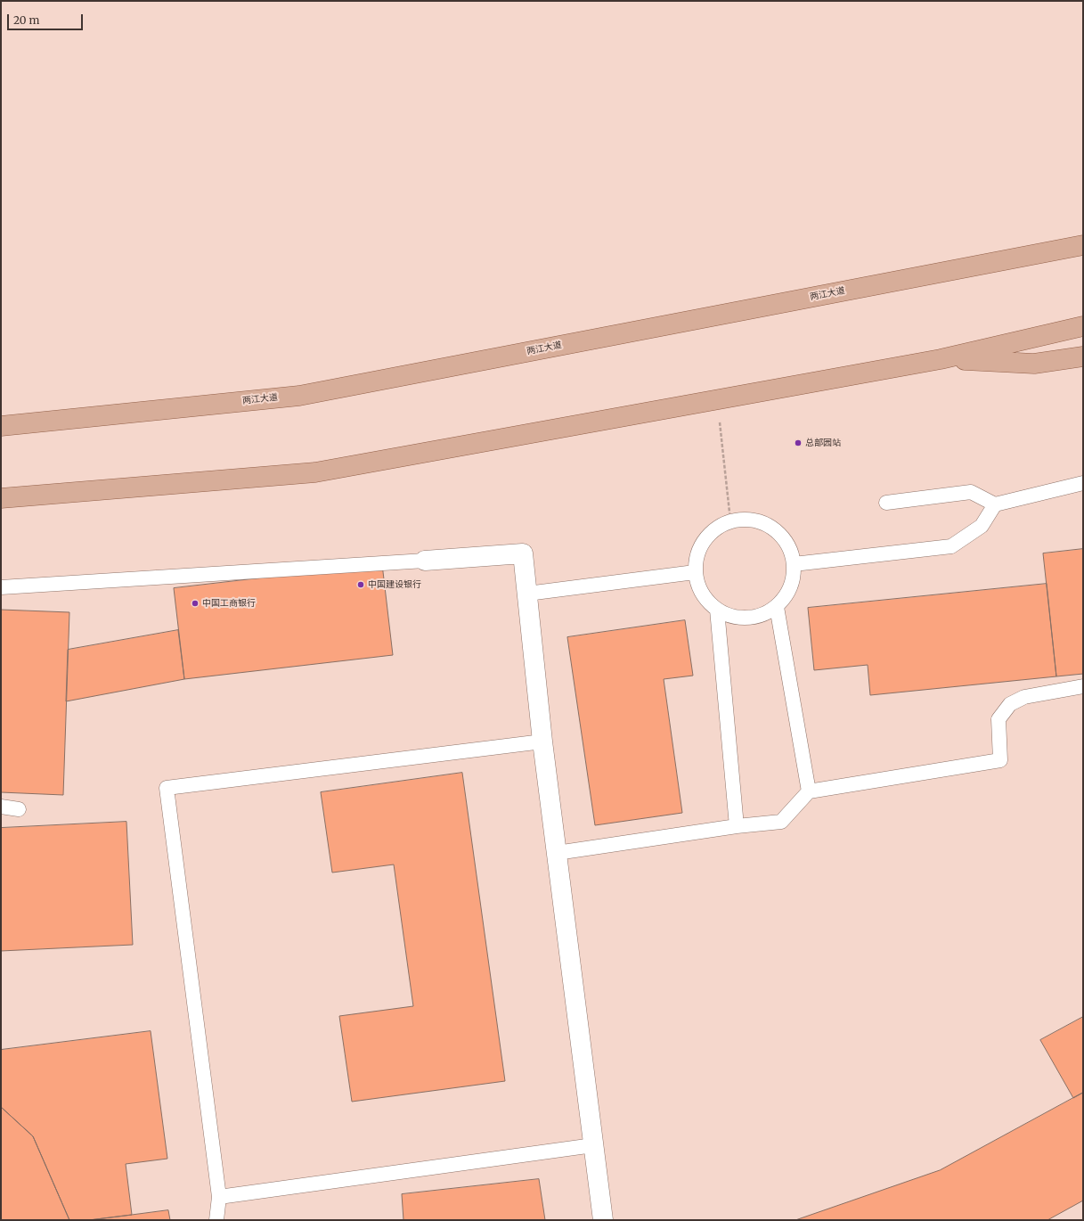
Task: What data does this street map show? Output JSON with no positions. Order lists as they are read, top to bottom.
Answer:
{
  "streets": {
    "main road": ["两江大道"]
  },
  "places": ["总部园站", "中国建设银行", "中国工商银行"],
  "scale_bar": "20 m"
}
